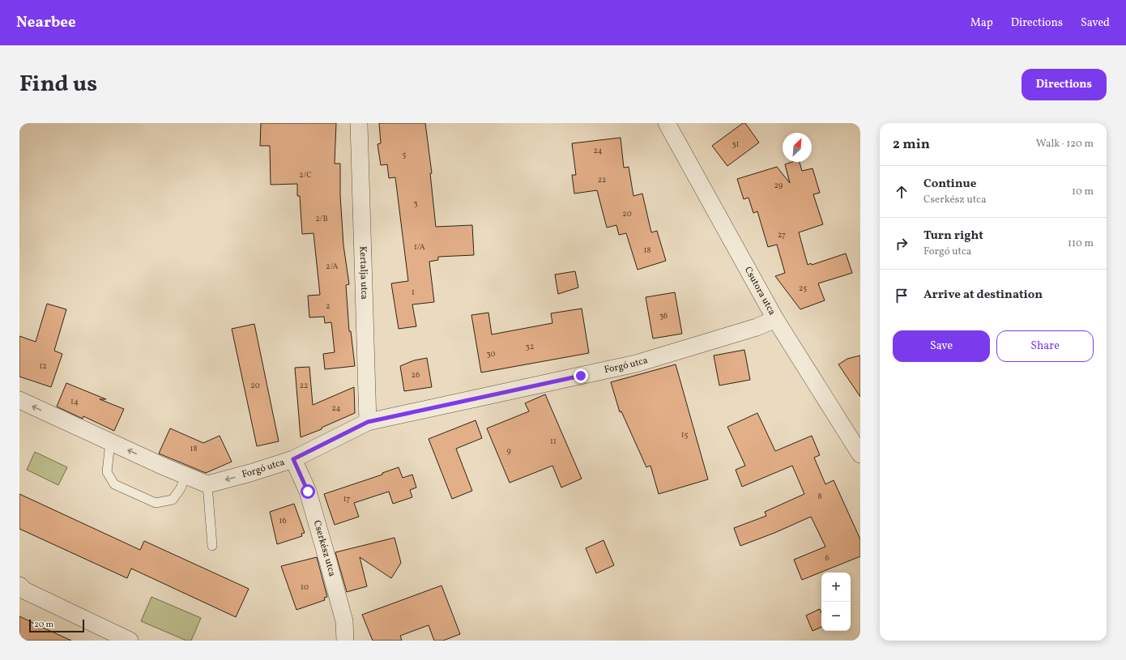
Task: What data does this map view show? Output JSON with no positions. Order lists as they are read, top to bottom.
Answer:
{
  "streets": {
    "street": [
      "Kertalja utca",
      "Csutora utca",
      "Forgó utca",
      "Cserkész utca"
    ]
  },
  "crossings": [
    ["Kertalja utca", "Forgó utca"],
    ["Csutora utca", "Forgó utca"],
    ["Forgó utca", "Cserkész utca"]
  ],
  "house_numbers": [
    "31",
    "24",
    "5",
    "2/C",
    "22",
    "29",
    "3",
    "20",
    "2/B",
    "27",
    "1/A",
    "18",
    "2/A",
    "25",
    "1",
    "2",
    "36",
    "32",
    "30",
    "12",
    "26",
    "20",
    "22",
    "14",
    "24",
    "15",
    "11",
    "18",
    "9",
    "8",
    "17",
    "16",
    "6",
    "10"
  ],
  "scale_bar": "20 m",
  "north": "top right",
  "page": {
    "header": "Nearbee",
    "nav": ["Map", "Directions", "Saved"],
    "title": "Find us",
    "buttons": [
      "Directions",
      ["Save", "Share"]
    ],
    "heading": ["2 min", "Walk · 120 m"],
    "list": [
      ["Continue", "Cserkész utca", "10 m"],
      ["Turn right", "Forgó utca", "110 m"],
      "Arrive at destination"
    ],
    "map_buttons": ["+", "−"],
    "scale": "20 m"
  }
}
